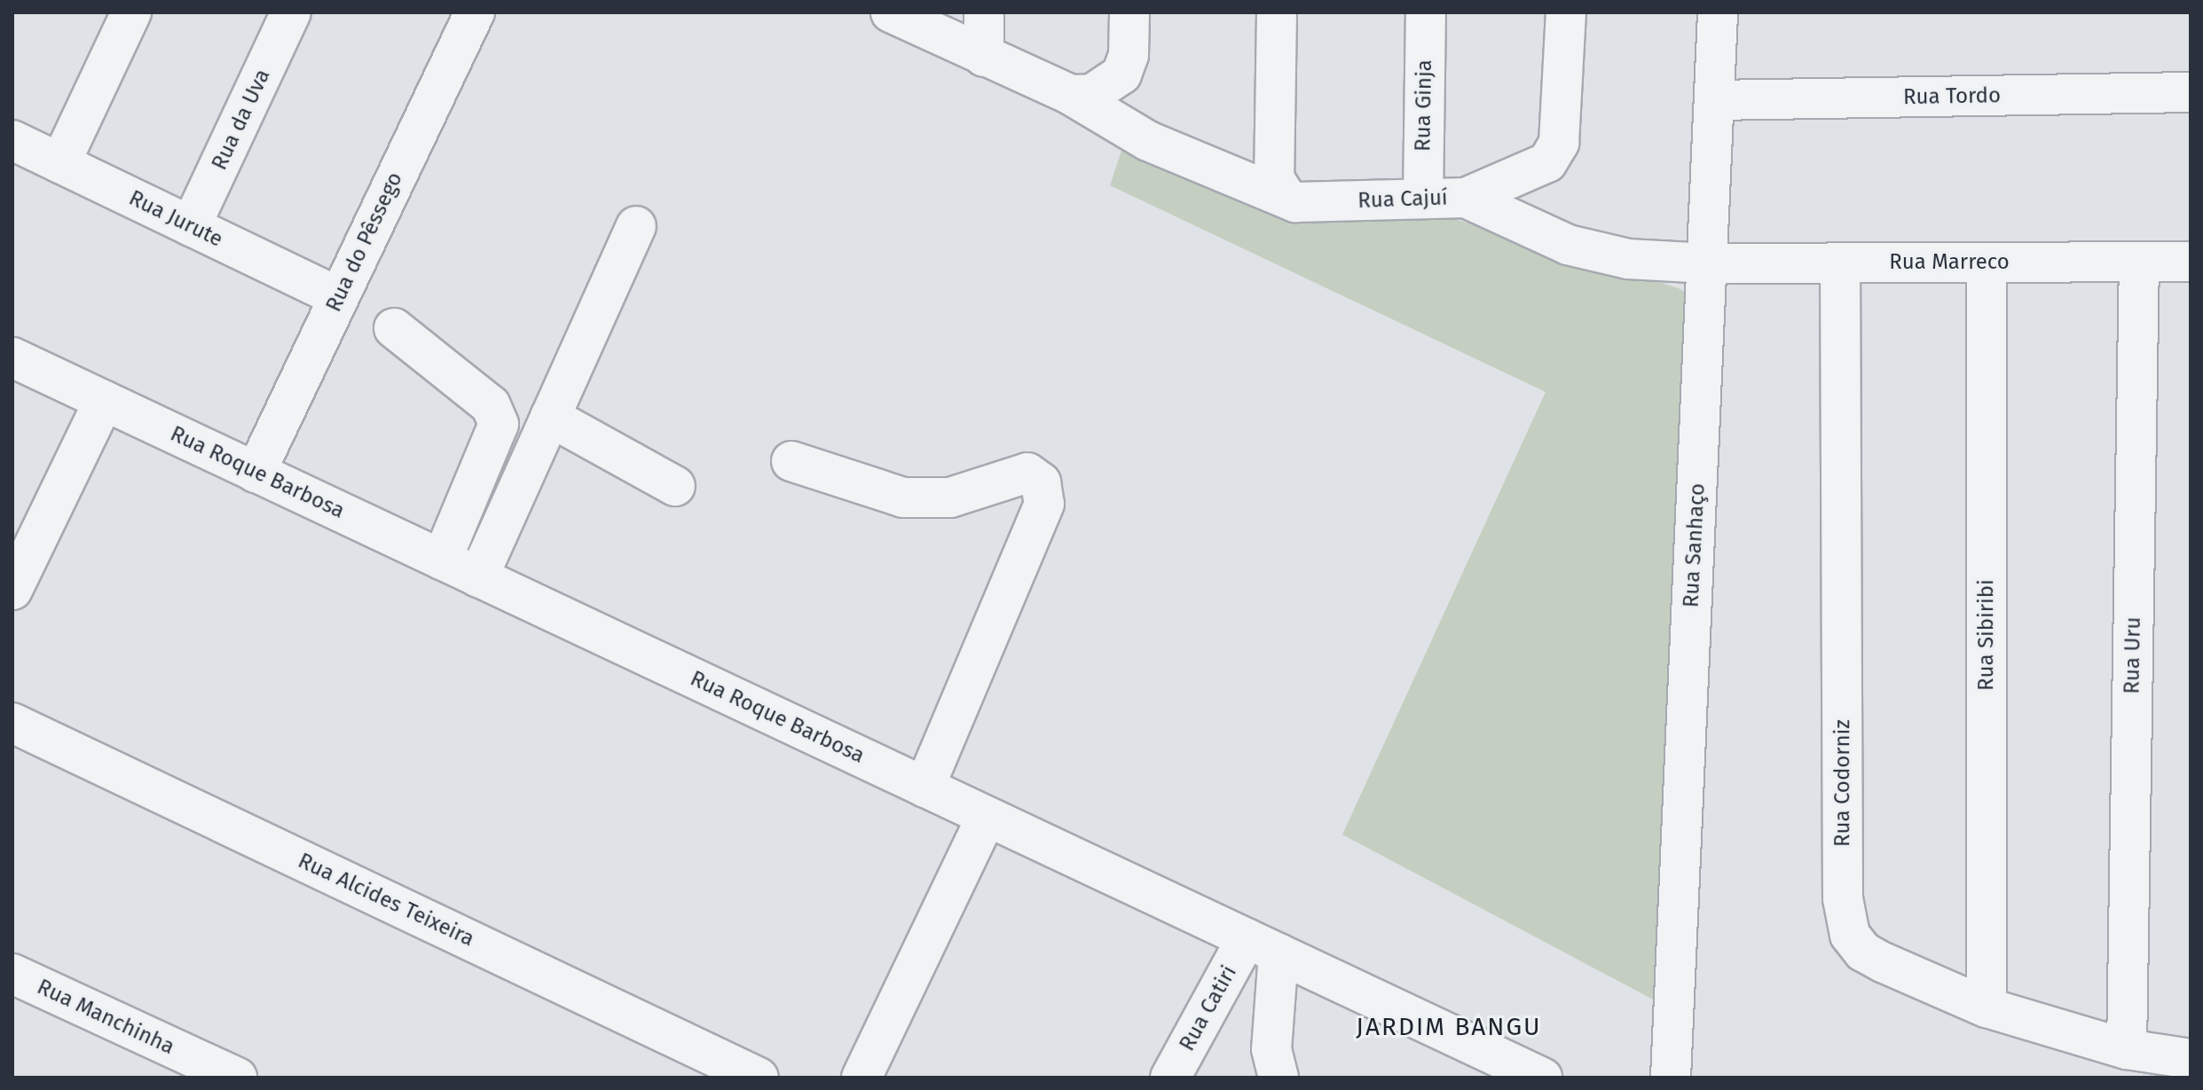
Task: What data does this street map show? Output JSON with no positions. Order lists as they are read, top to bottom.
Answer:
{
  "streets": {
    "street": [
      "Rua Tordo",
      "Rua Ginja",
      "Rua da Uva",
      "Rua Cajuí",
      "Rua Jurute",
      "Rua do Pêssego",
      "Rua Marreco",
      "Rua Roque Barbosa",
      "Rua Sanhaço",
      "Rua Sibiribi",
      "Rua Uru",
      "Rua Codorniz",
      "Rua Alcides Teixeira",
      "Rua Catiri",
      "Rua Manchinha"
    ]
  },
  "crossings": [
    ["Rua Tordo", "Rua Sanhaço"],
    ["Rua Ginja", "Rua Cajuí"],
    ["Rua da Uva", "Rua Jurute"],
    ["Rua Cajuí", "Rua Marreco"],
    ["Rua Jurute", "Rua do Pêssego"],
    ["Rua do Pêssego", "Rua Roque Barbosa"],
    ["Rua Marreco", "Rua Sanhaço"],
    ["Rua Marreco", "Rua Sibiribi"],
    ["Rua Marreco", "Rua Uru"],
    ["Rua Marreco", "Rua Codorniz"],
    ["Rua Roque Barbosa", "Rua Catiri"],
    ["Rua Sibiribi", "Rua Codorniz"],
    ["Rua Uru", "Rua Codorniz"]
  ],
  "districts": ["JARDIM BANGU"]
}
